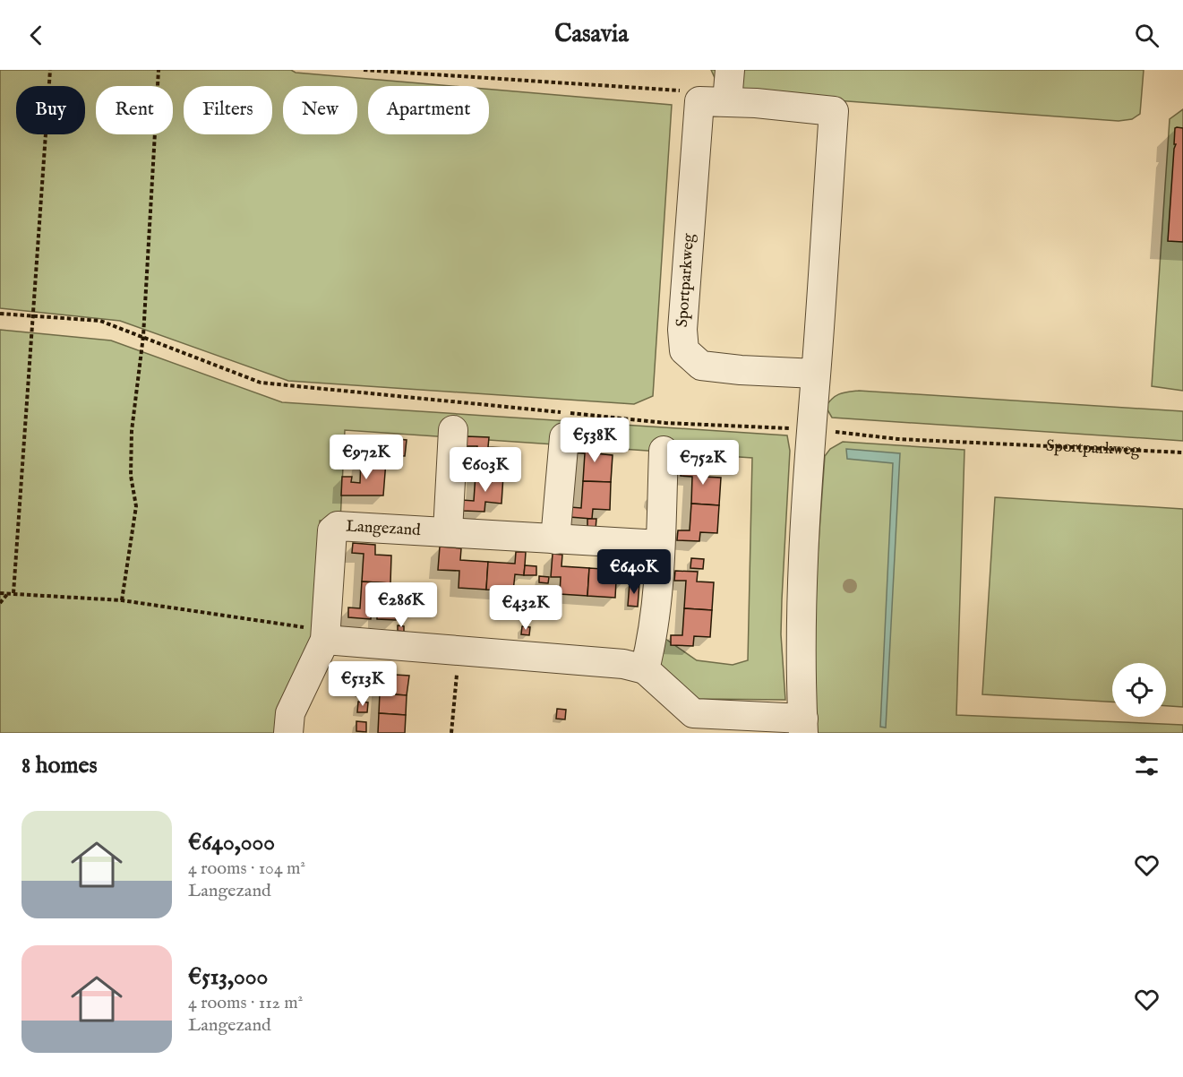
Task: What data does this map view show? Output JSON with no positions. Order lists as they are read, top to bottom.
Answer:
{
  "streets": {
    "street": ["Sportparkweg", "Langezand"]
  },
  "page": {
    "header": "Casavia",
    "chip": [
      "Buy",
      "Rent",
      "Filters",
      "New",
      "Apartment"
    ],
    "price": [
      "€538K",
      "€972K",
      "€752K",
      "€603K",
      "€640K",
      "€286K",
      "€432K",
      "€513K"
    ],
    "heading": "8 homes",
    "list": [
      {
        "name": "€640,000",
        "note": "4 rooms · 104 m² · Langezand"
      },
      {
        "name": "€513,000",
        "note": "4 rooms · 112 m² · Langezand"
      }
    ]
  }
}
